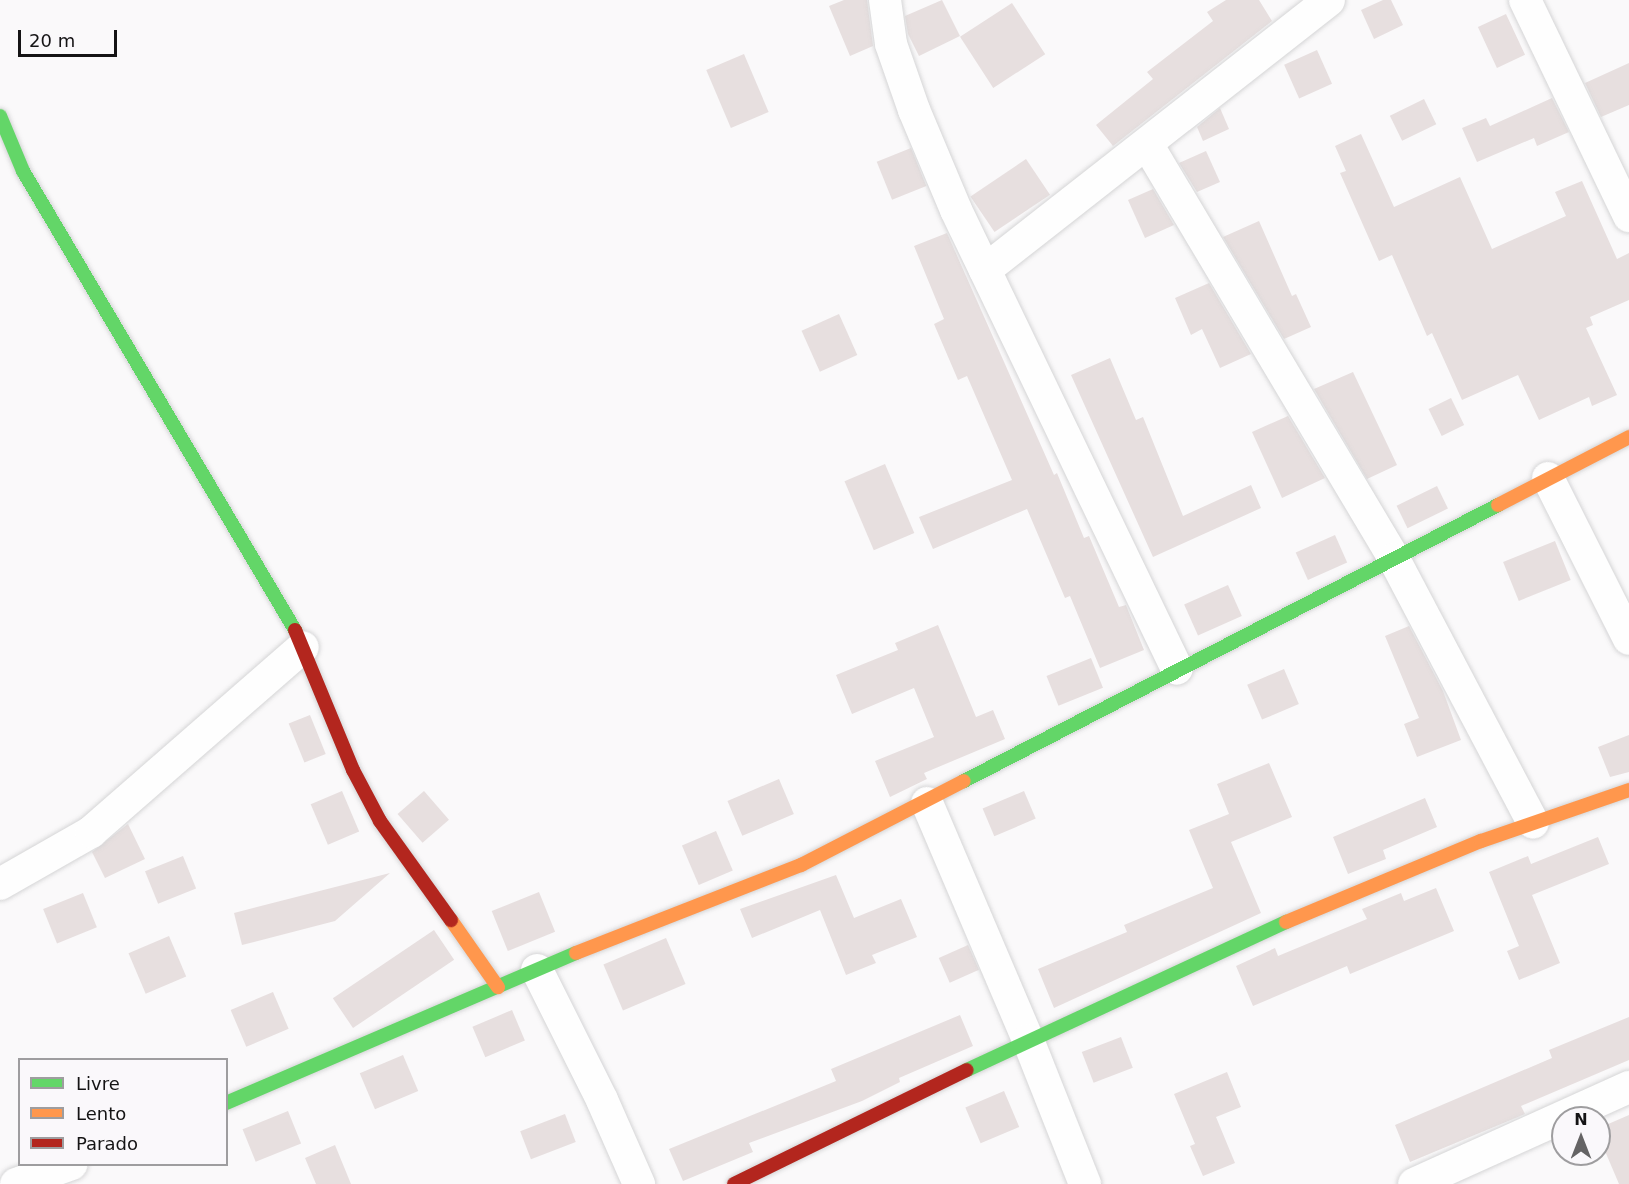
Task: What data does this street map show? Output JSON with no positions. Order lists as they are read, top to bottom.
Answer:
{
  "legend": ["Livre", "Lento", "Parado"],
  "scale_bar": "20 m",
  "north": "top"
}
